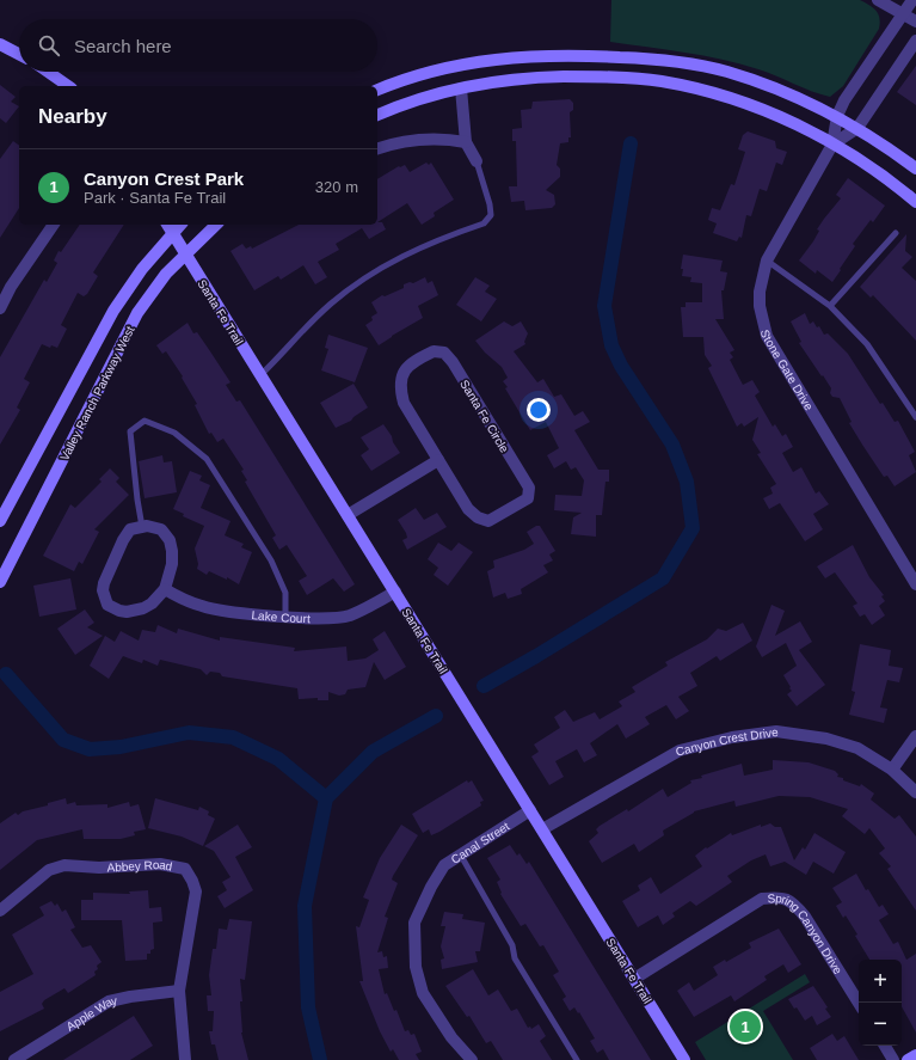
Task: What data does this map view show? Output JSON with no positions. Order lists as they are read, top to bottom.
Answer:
{
  "streets": {
    "main road": ["Santa Fe Trail", "Valley Ranch Parkway West"],
    "street": [
      "Stone Gate Drive",
      "Santa Fe Circle",
      "Lake Court",
      "Canyon Crest Drive",
      "Canal Street",
      "Abbey Road",
      "Spring Canyon Drive",
      "Apple Way"
    ]
  },
  "crossings": [
    ["Santa Fe Trail", "Valley Ranch Parkway West"],
    ["Santa Fe Trail", "Lake Court"],
    ["Santa Fe Trail", "Canyon Crest Drive"],
    ["Santa Fe Trail", "Canal Street"],
    ["Santa Fe Trail", "Spring Canyon Drive"],
    ["Abbey Road", "Apple Way"]
  ],
  "page": {
    "search": "Search here",
    "heading": "Nearby",
    "list": [
      {
        "mark": "1",
        "name": "Canyon Crest Park",
        "note": "Park · Santa Fe Trail",
        "value": "320 m"
      }
    ],
    "map_buttons": ["+", "−"],
    "pins": "1"
  }
}
